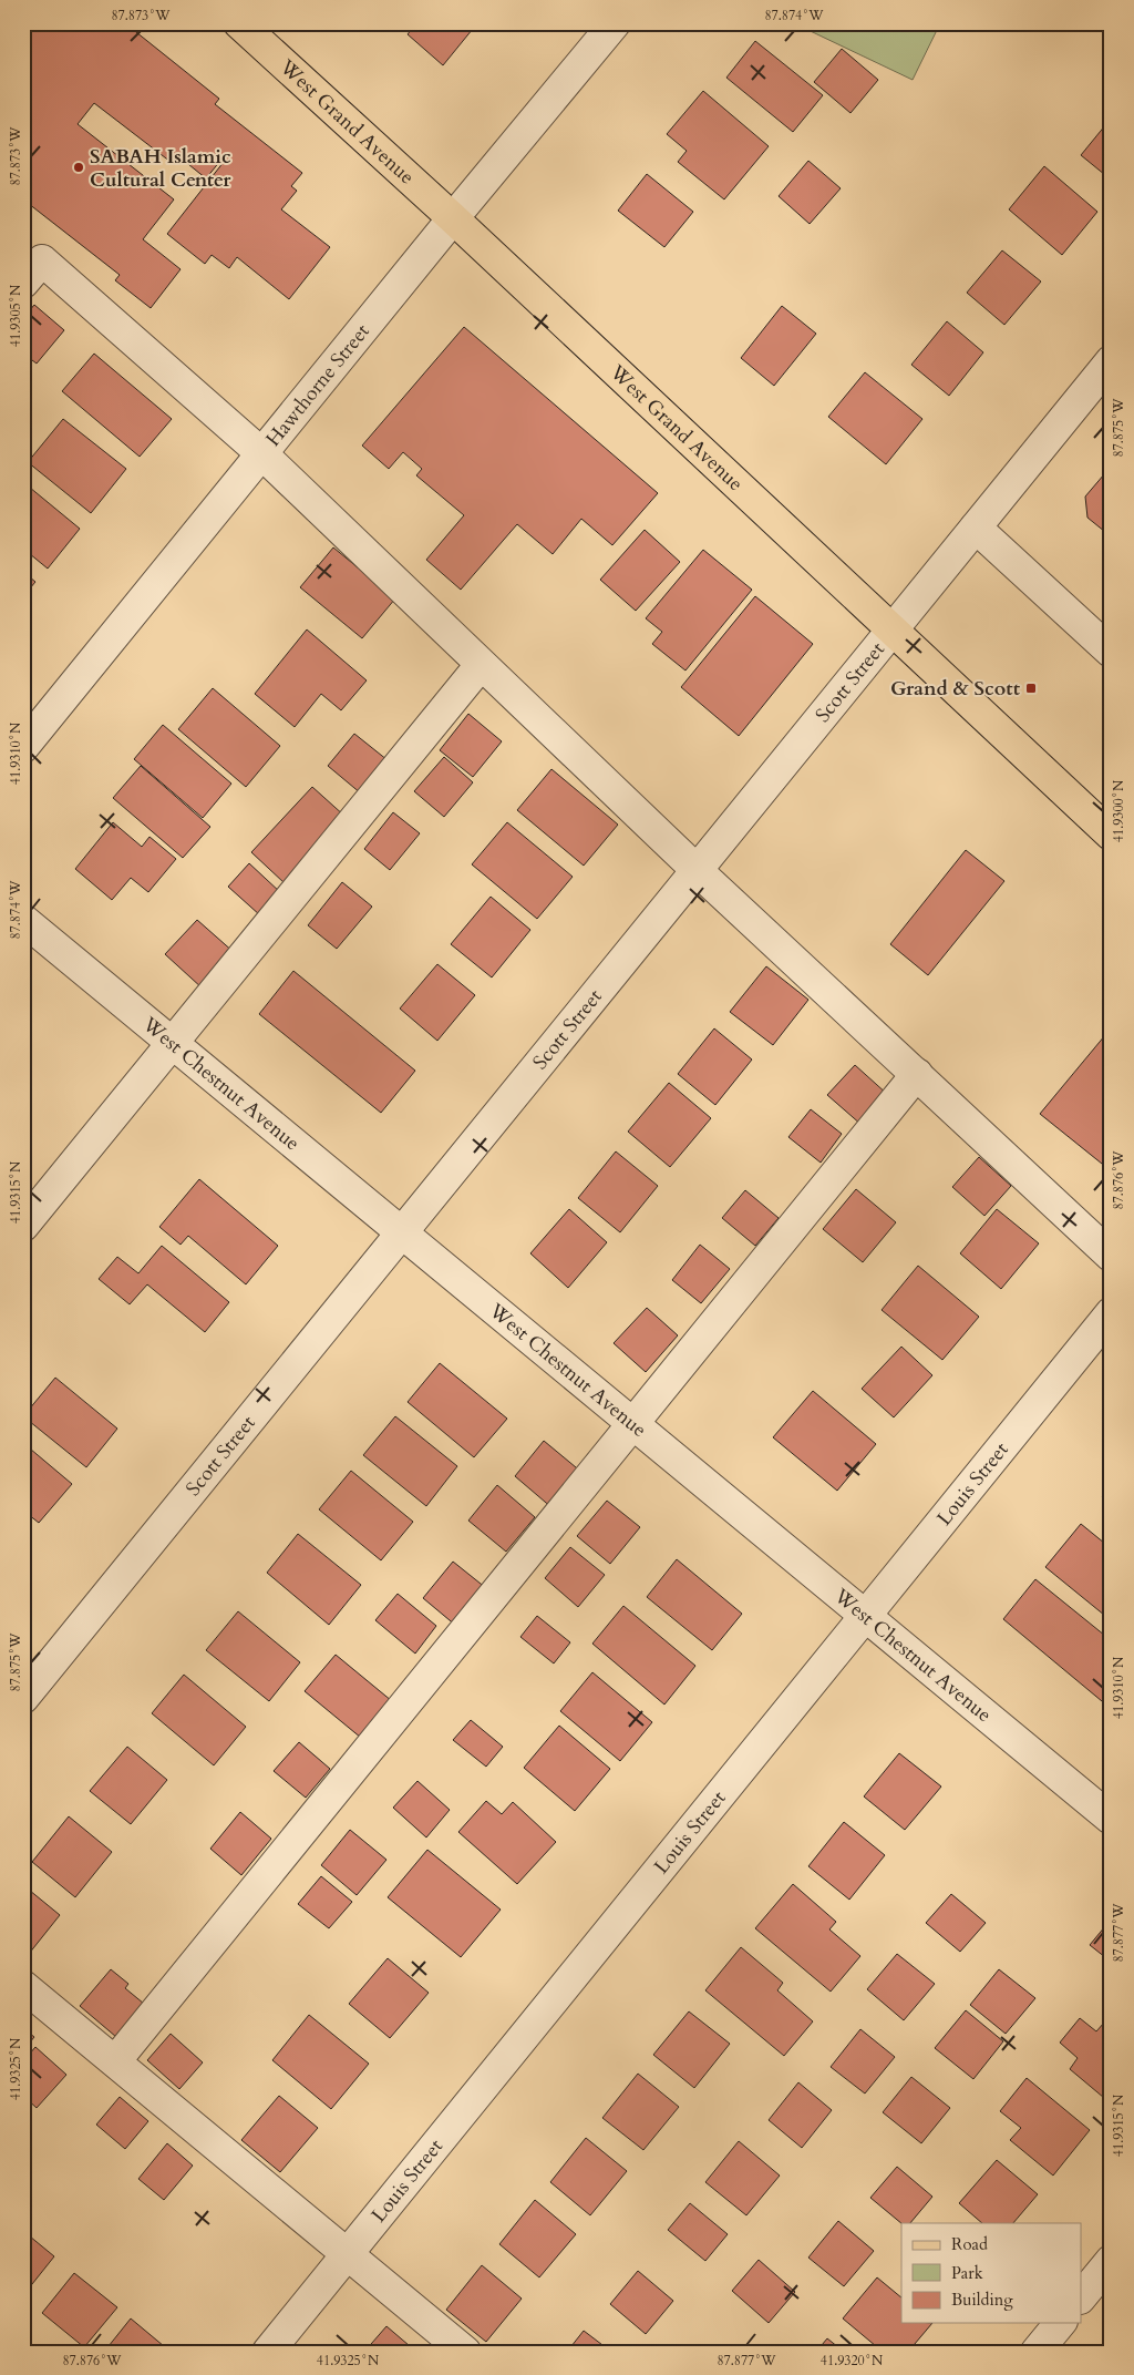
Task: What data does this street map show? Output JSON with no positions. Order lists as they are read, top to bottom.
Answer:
{
  "streets": {
    "main road": ["West Grand Avenue"],
    "street": [
      "Hawthorne Street",
      "Scott Street",
      "West Chestnut Avenue",
      "Louis Street"
    ]
  },
  "crossings": [
    ["West Grand Avenue", "Hawthorne Street"],
    ["West Grand Avenue", "Scott Street"],
    ["Scott Street", "West Chestnut Avenue"],
    ["West Chestnut Avenue", "Louis Street"]
  ],
  "places": {
    "other": ["SABAH Islamic Cultural Center"],
    "transit": ["Grand & Scott"]
  },
  "legend": ["Road", "Park", "Building"],
  "coordinates": [
    "87.873°W",
    "87.874°W",
    "41.9305°N",
    "87.875°W",
    "41.9310°N",
    "41.9300°N",
    "87.876°W",
    "41.9315°N",
    "87.877°W",
    "41.9325°N",
    "41.9320°N"
  ]
}
